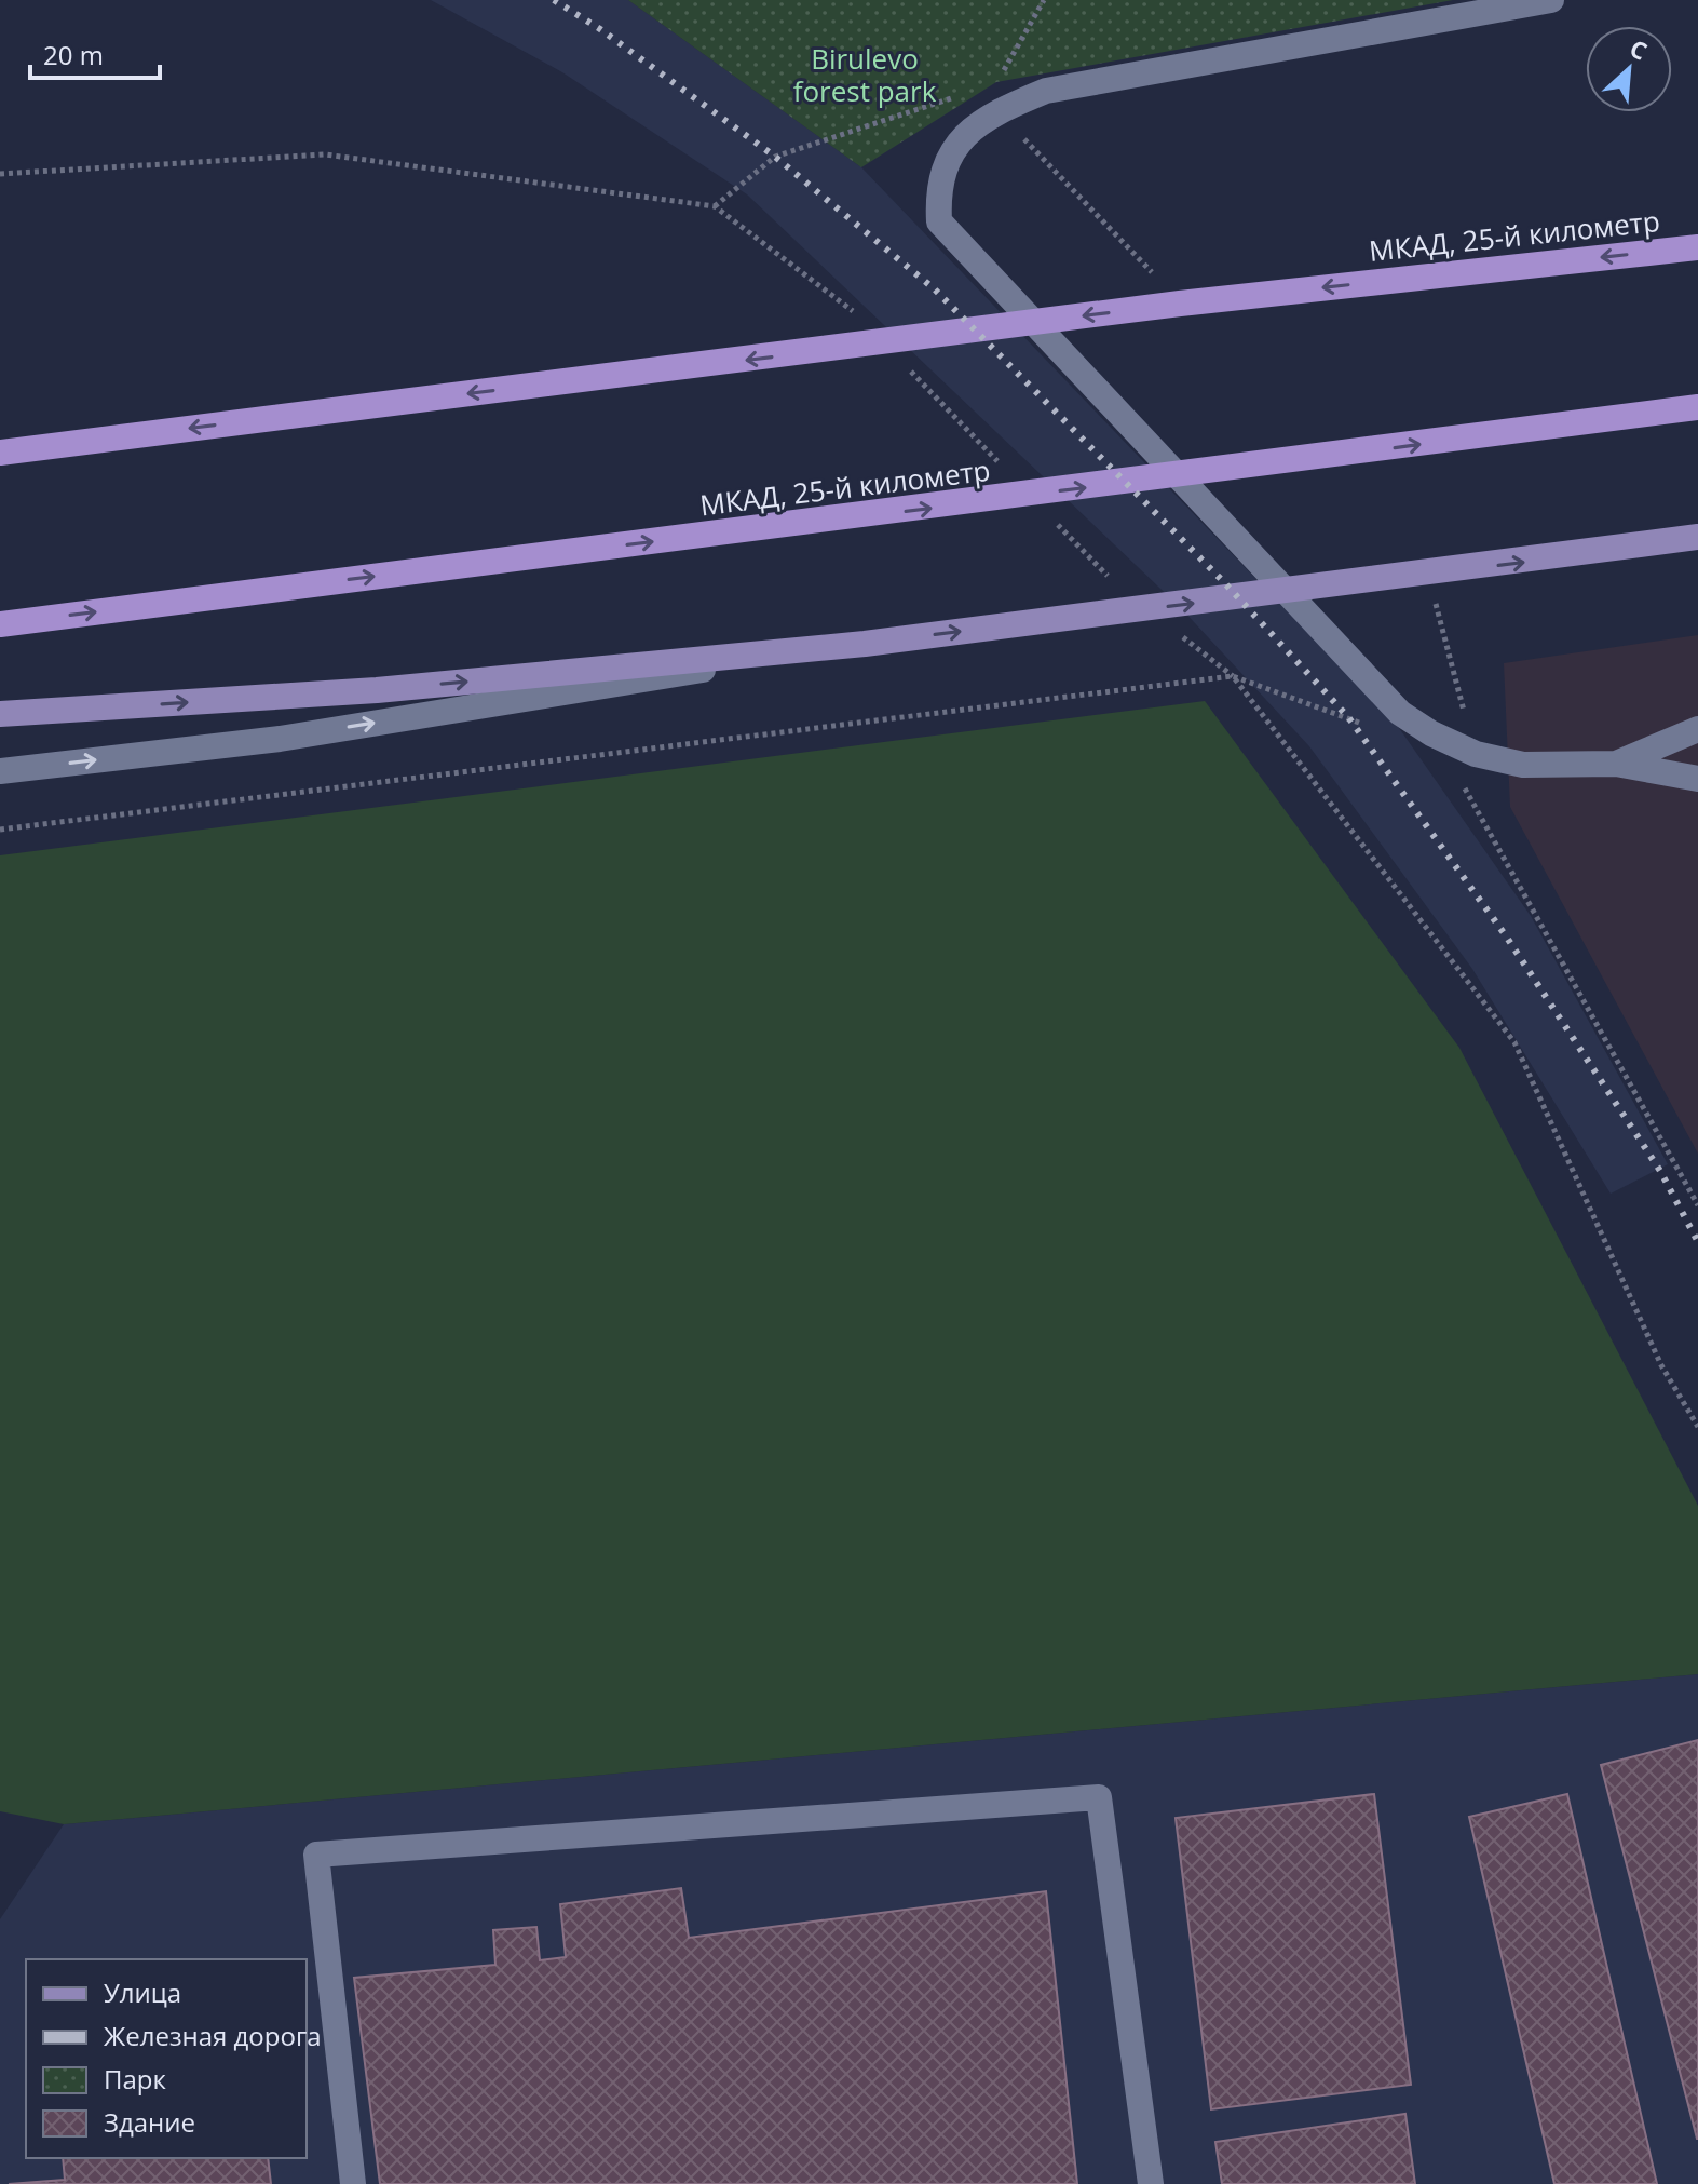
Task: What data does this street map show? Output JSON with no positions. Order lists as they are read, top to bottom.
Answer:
{
  "streets": {
    "highway": ["МКАД, 25-й километр"]
  },
  "parks": ["Birulevo forest park"],
  "legend": [
    "Улица",
    "Железная дорога",
    "Парк",
    "Здание"
  ],
  "scale_bar": "20 m",
  "north": "top right"
}
